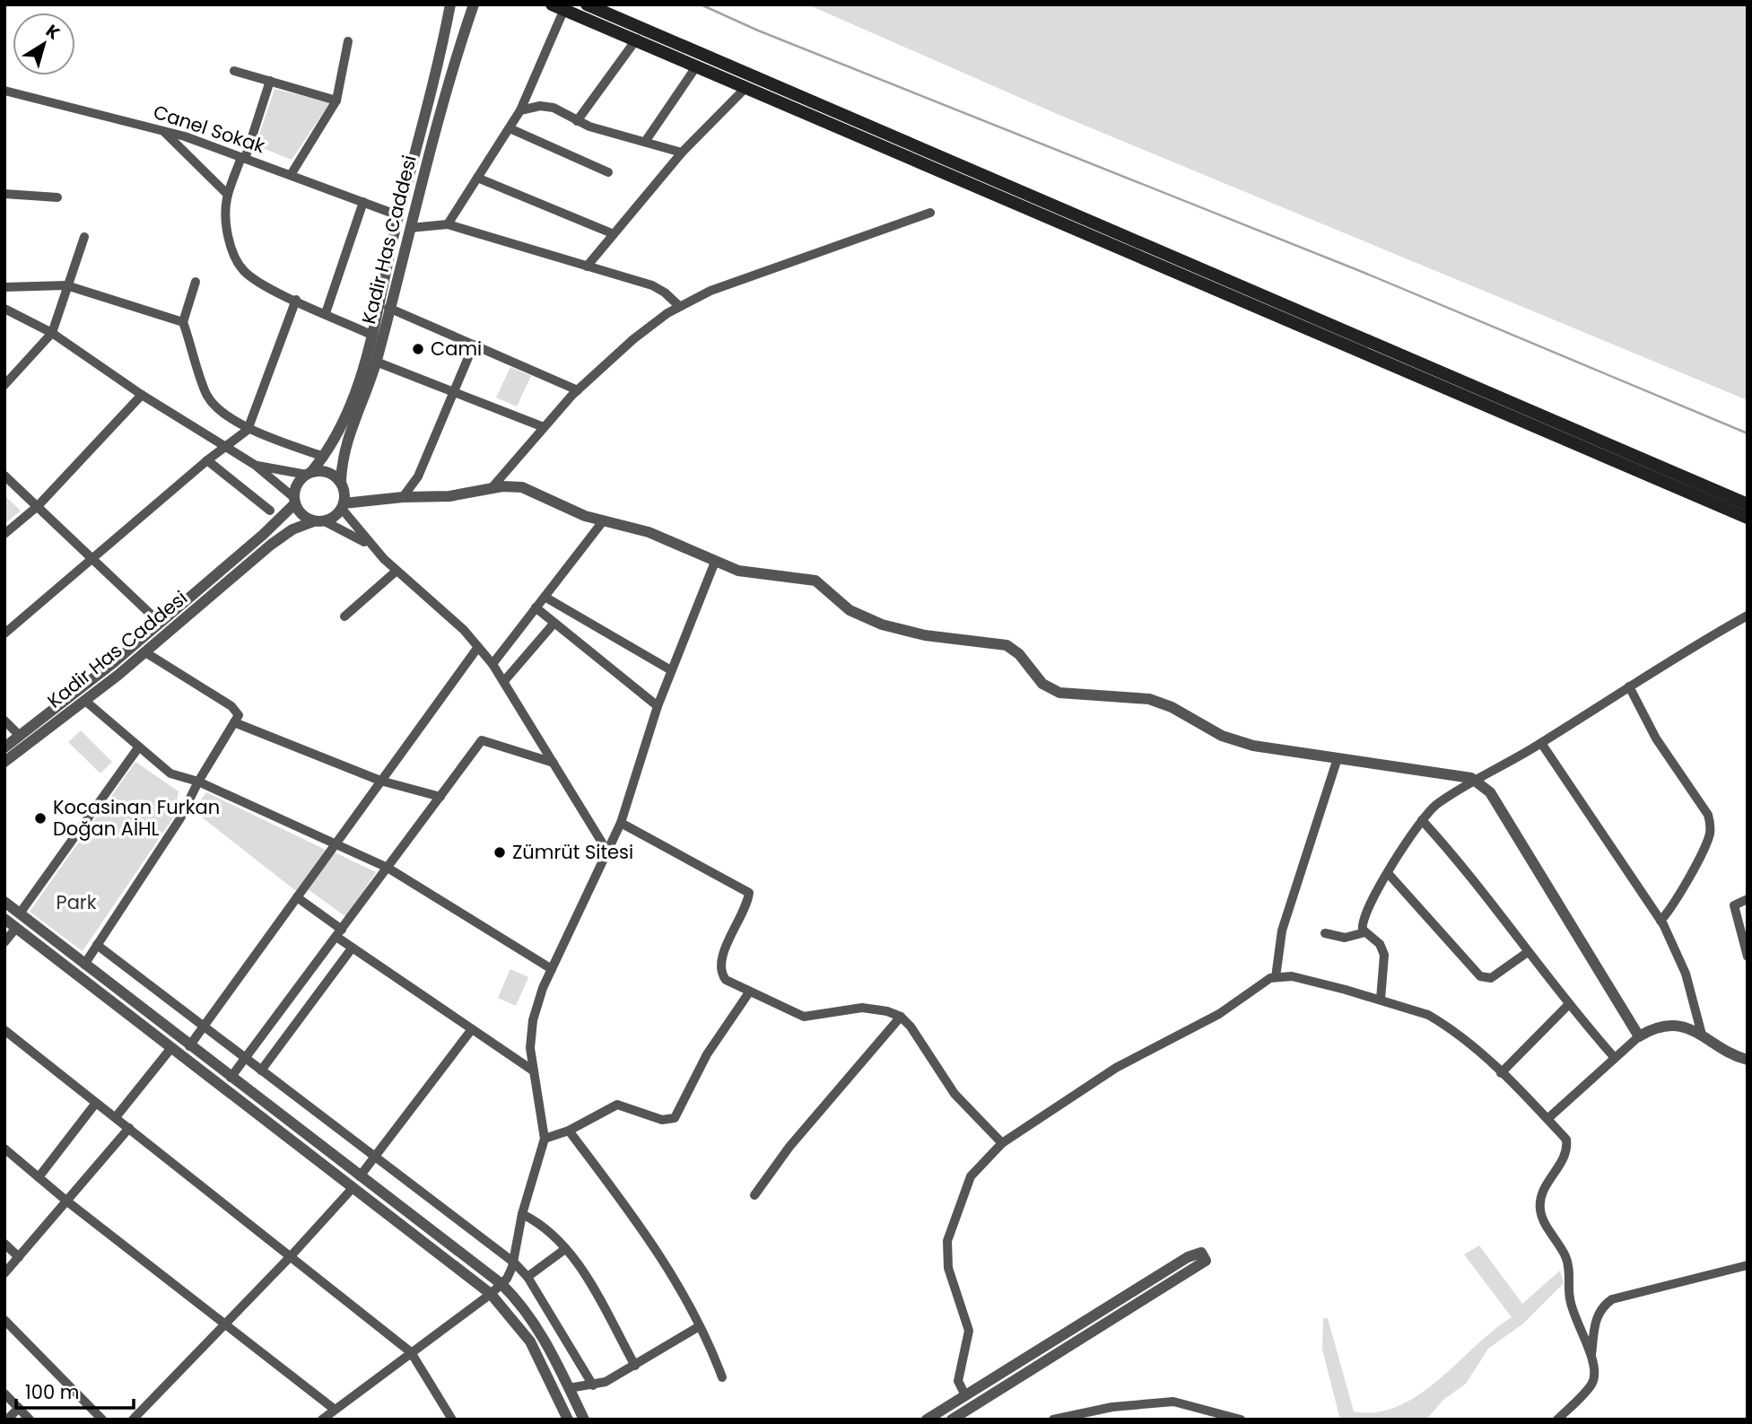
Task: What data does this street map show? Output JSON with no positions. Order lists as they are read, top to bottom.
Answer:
{
  "streets": {
    "street": ["Canel Sokak", "Kadir Has Caddesi"]
  },
  "crossings": [
    ["Canel Sokak", "Kadir Has Caddesi"]
  ],
  "parks": ["Park"],
  "places": ["Cami", "Kocasinan Furkan Doğan AİHL", "Zümrüt Sitesi"],
  "scale_bar": "100 m",
  "north": "top right"
}
